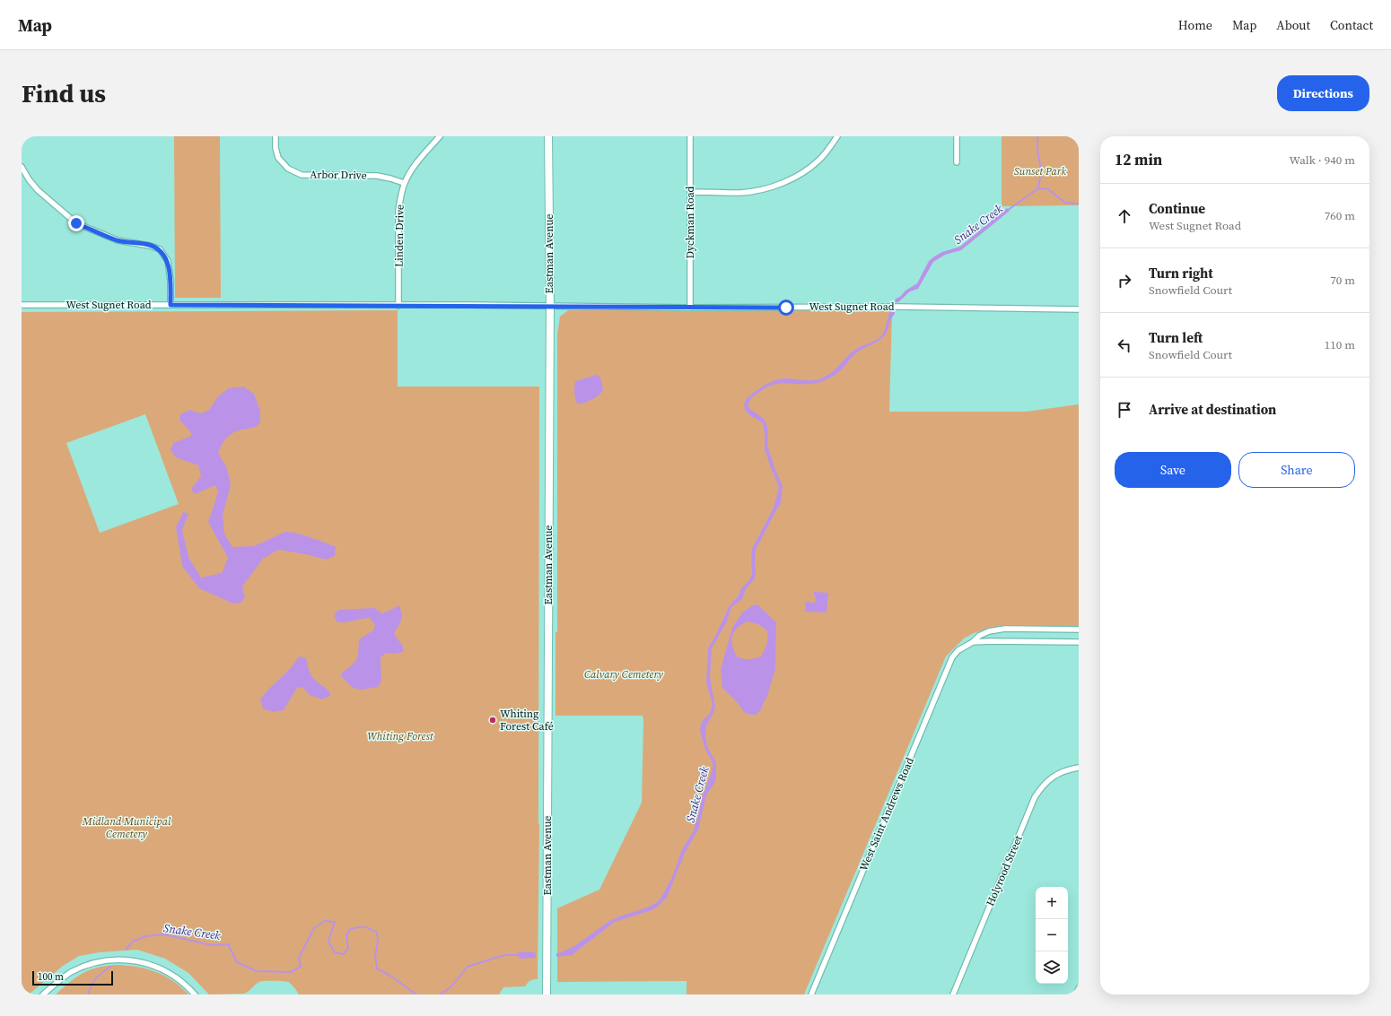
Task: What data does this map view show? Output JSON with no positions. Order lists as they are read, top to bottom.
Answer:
{
  "streets": {
    "main road": ["Eastman Avenue"],
    "street": [
      "Arbor Drive",
      "Dyckman Road",
      "Linden Drive",
      "West Sugnet Road",
      "West Saint Andrews Road",
      "Holyrood Street"
    ]
  },
  "crossings": [
    ["Arbor Drive", "Linden Drive"],
    ["Dyckman Road", "West Sugnet Road"],
    ["Linden Drive", "West Sugnet Road"],
    ["Eastman Avenue", "West Sugnet Road"]
  ],
  "water": ["Snake Creek"],
  "parks": [
    "Sunset Park",
    "Calvary Cemetery",
    "Whiting Forest",
    "Midland Municipal Cemetery"
  ],
  "places": ["Whiting Forest Café"],
  "scale_bar": "100 m",
  "page": {
    "header": "Map",
    "nav": [
      "Home",
      "Map",
      "About",
      "Contact"
    ],
    "buttons": [
      "Directions",
      ["Save", "Share"]
    ],
    "title": "Find us",
    "heading": ["12 min", "Walk · 940 m"],
    "list": [
      ["Continue", "West Sugnet Road", "760 m"],
      ["Turn right", "Snowfield Court", "70 m"],
      ["Turn left", "Snowfield Court", "110 m"],
      "Arrive at destination"
    ],
    "map_buttons": ["+", "−"],
    "scale": "100 m"
  }
}
